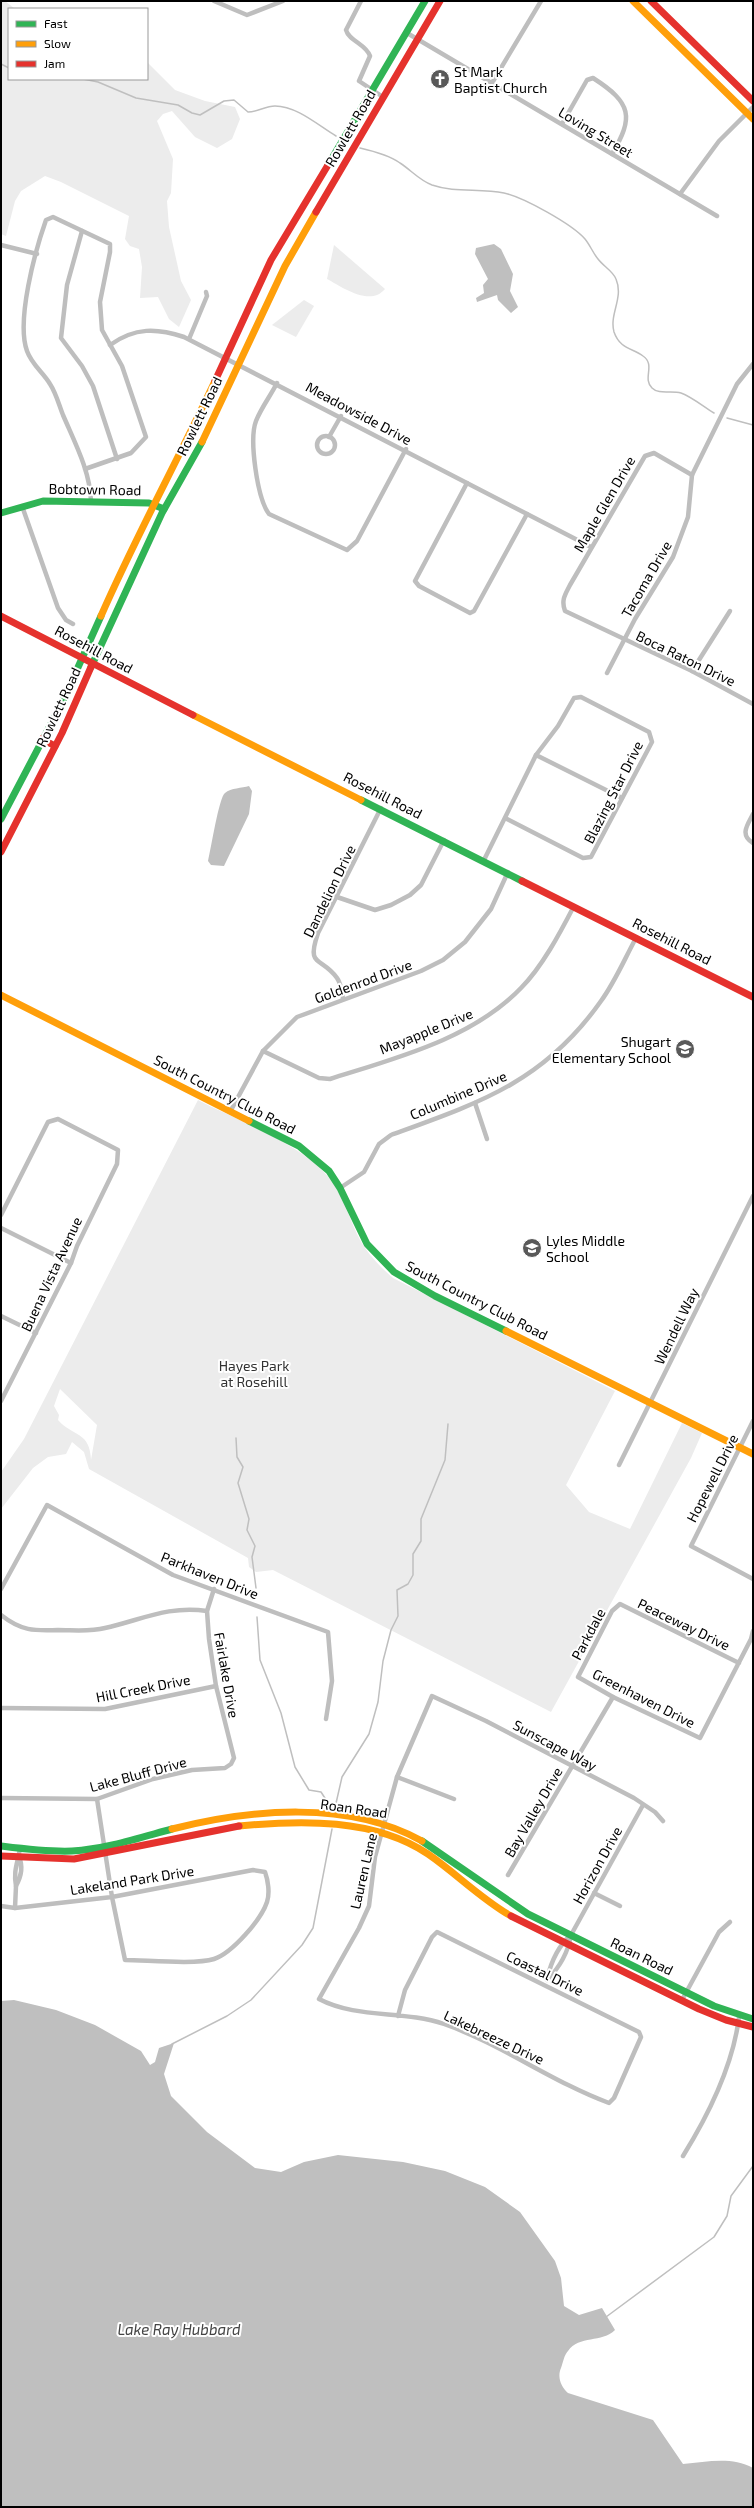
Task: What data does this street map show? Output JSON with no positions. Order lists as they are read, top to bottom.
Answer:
{
  "streets": {
    "street": [
      "Rowlett Road",
      "Loving Street",
      "Meadowside Drive",
      "Bobtown Road",
      "Maple Glen Drive",
      "Tacoma Drive",
      "Rosehill Road",
      "Boca Raton Drive",
      "Blazing Star Drive",
      "Dandelion Drive",
      "Goldenrod Drive",
      "Mayapple Drive",
      "South Country Club Road",
      "Columbine Drive",
      "Buena Vista Avenue",
      "Wendell Way",
      "Hopewell Drive",
      "Parkhaven Drive",
      "Peaceway Drive",
      "Parkdale",
      "Fairlake Drive",
      "Hill Creek Drive",
      "Greenhaven Drive",
      "Sunscape Way",
      "Lake Bluff Drive",
      "Roan Road",
      "Bay Valley Drive",
      "Horizon Drive",
      "Lauren Lane",
      "Lakeland Park Drive",
      "Coastal Drive",
      "Lakebreeze Drive"
    ]
  },
  "crossings": [
    ["Rowlett Road", "Loving Street"],
    ["Rowlett Road", "Meadowside Drive"],
    ["Rowlett Road", "Bobtown Road"],
    ["Rowlett Road", "Rosehill Road"],
    ["Meadowside Drive", "Maple Glen Drive"],
    ["Maple Glen Drive", "Tacoma Drive"],
    ["Maple Glen Drive", "Boca Raton Drive"],
    ["Tacoma Drive", "Boca Raton Drive"],
    ["Rosehill Road", "Dandelion Drive"],
    ["Rosehill Road", "Goldenrod Drive"],
    ["Rosehill Road", "Mayapple Drive"],
    ["Rosehill Road", "Columbine Drive"],
    ["Dandelion Drive", "Goldenrod Drive"],
    ["Goldenrod Drive", "Mayapple Drive"],
    ["Goldenrod Drive", "South Country Club Road"],
    ["South Country Club Road", "Columbine Drive"],
    ["South Country Club Road", "Wendell Way"],
    ["South Country Club Road", "Hopewell Drive"],
    ["Parkhaven Drive", "Fairlake Drive"],
    ["Peaceway Drive", "Parkdale"],
    ["Peaceway Drive", "Greenhaven Drive"],
    ["Parkdale", "Greenhaven Drive"],
    ["Fairlake Drive", "Hill Creek Drive"],
    ["Fairlake Drive", "Lake Bluff Drive"],
    ["Greenhaven Drive", "Bay Valley Drive"],
    ["Sunscape Way", "Bay Valley Drive"],
    ["Sunscape Way", "Horizon Drive"],
    ["Sunscape Way", "Lauren Lane"],
    ["Roan Road", "Horizon Drive"],
    ["Roan Road", "Lauren Lane"],
    ["Horizon Drive", "Coastal Drive"],
    ["Lauren Lane", "Lakebreeze Drive"],
    ["Coastal Drive", "Lakebreeze Drive"]
  ],
  "water": ["Lake Ray Hubbard"],
  "parks": ["Hayes Park at Rosehill"],
  "places": {
    "church": ["St Mark Baptist Church"],
    "school or university": ["Shugart Elementary School", "Lyles Middle School"]
  },
  "legend": ["Fast", "Slow", "Jam"]
}
